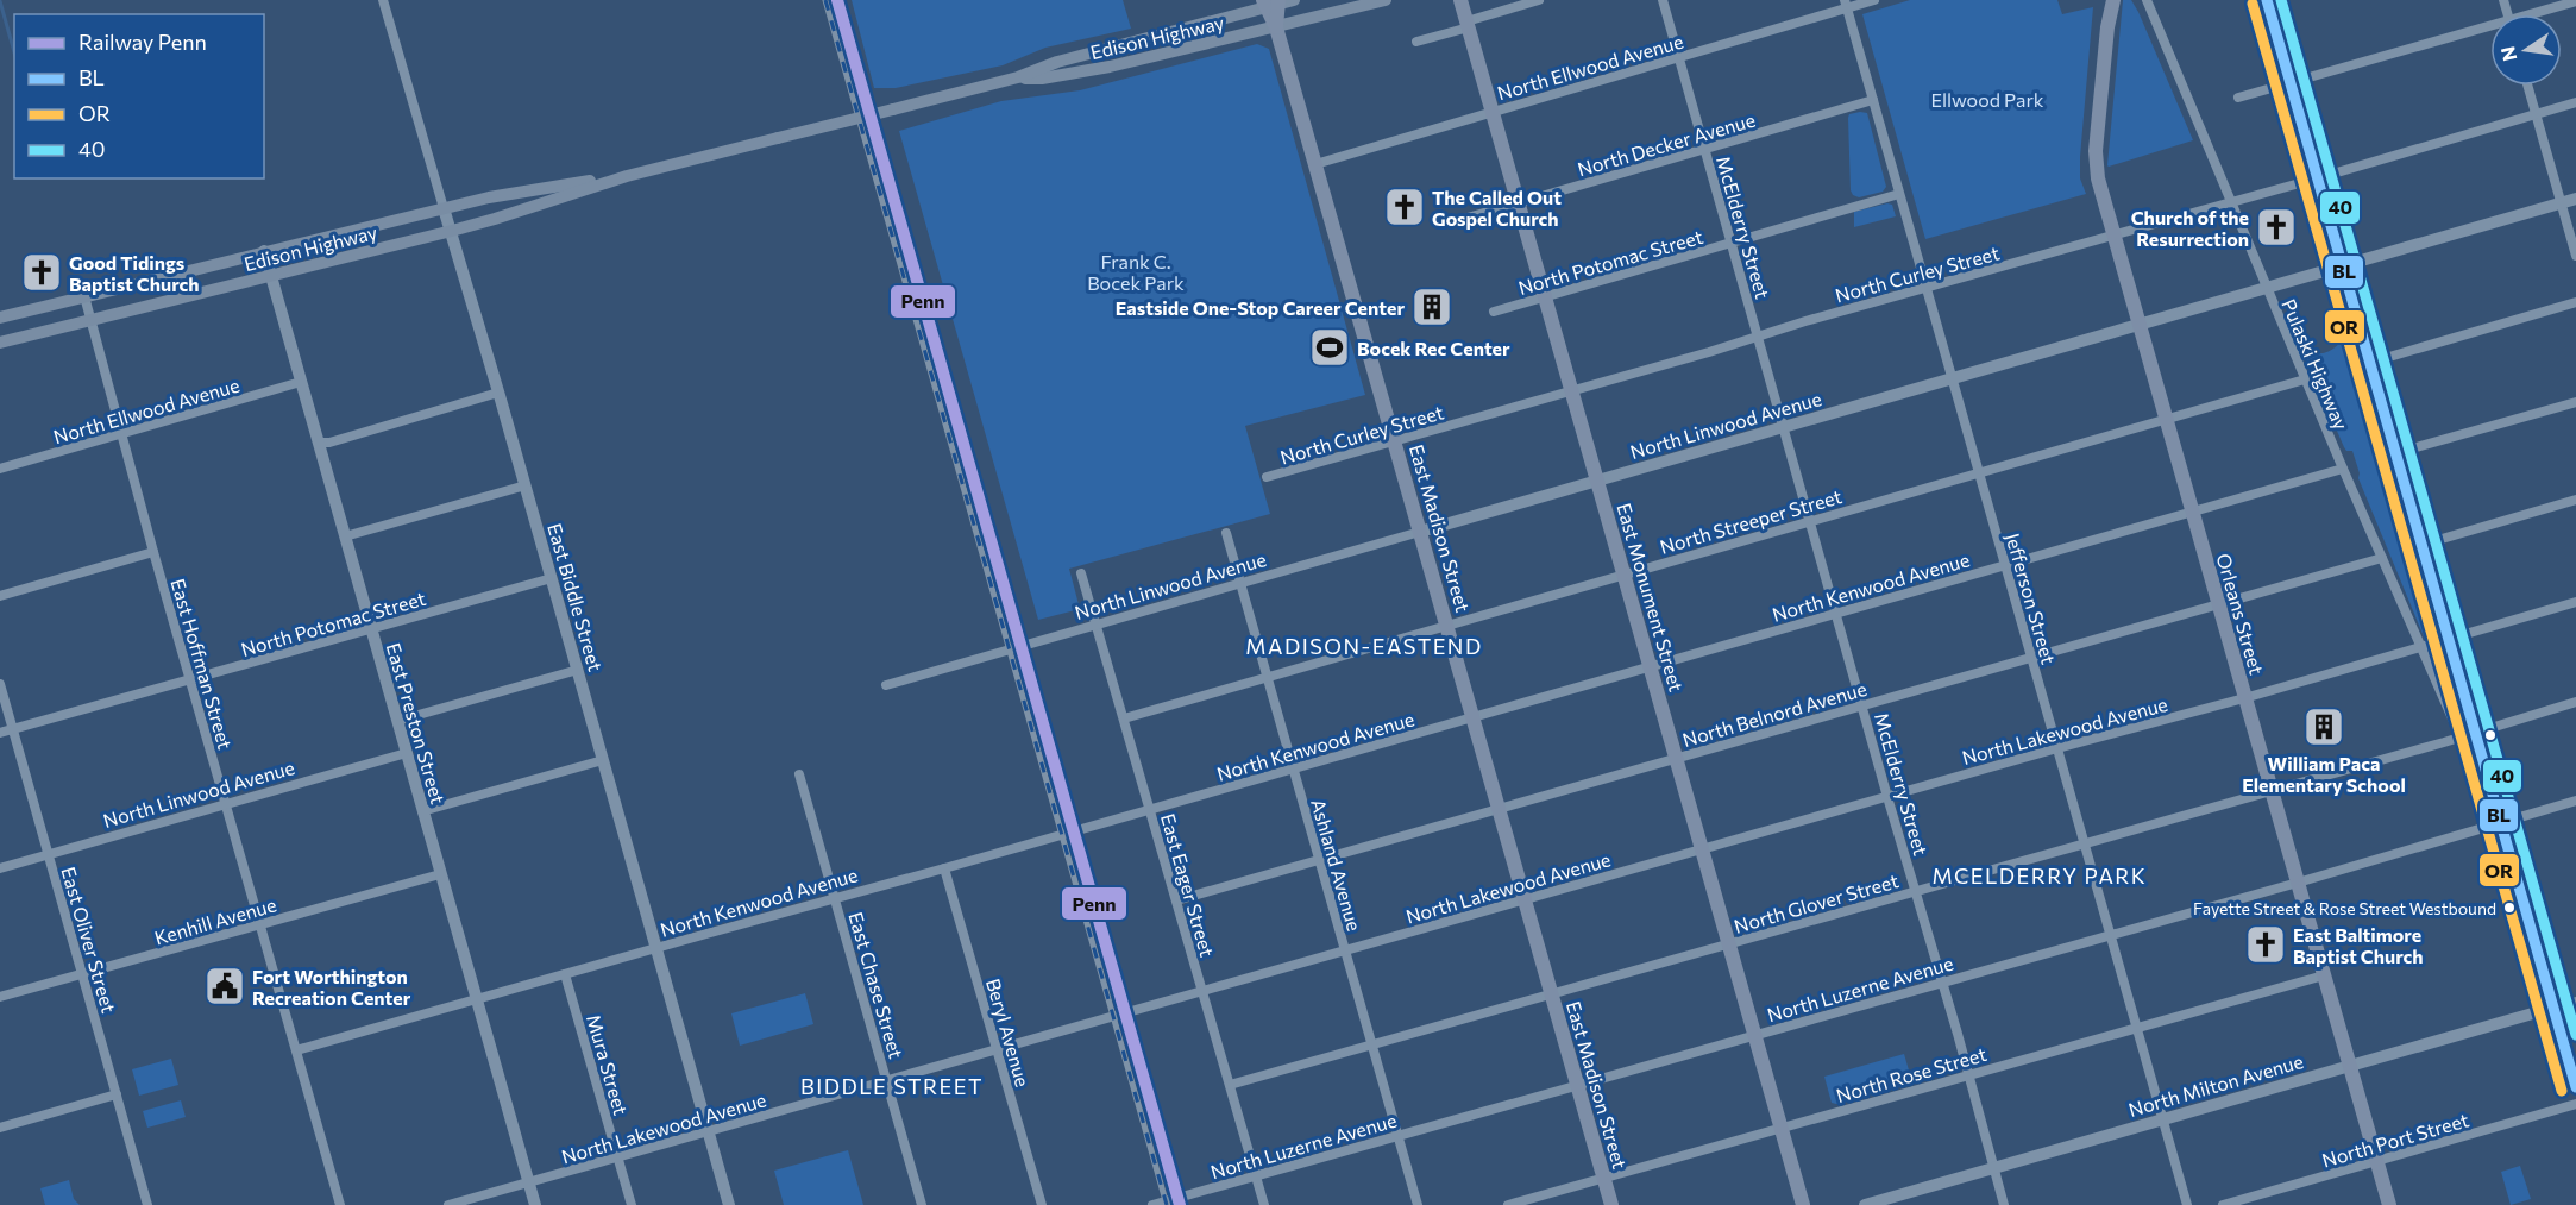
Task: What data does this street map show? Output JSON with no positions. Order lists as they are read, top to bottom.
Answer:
{
  "streets": {
    "main road": [
      "Edison Highway",
      "East Madison Street",
      "East Monument Street",
      "Orleans Street"
    ],
    "street": [
      "North Ellwood Avenue",
      "North Decker Avenue",
      "McElderry Street",
      "North Potomac Street",
      "North Curley Street",
      "Pulaski Highway",
      "North Linwood Avenue",
      "North Streeper Street",
      "North Kenwood Avenue",
      "East Biddle Street",
      "Jefferson Street",
      "East Hoffman Street",
      "North Belnord Avenue",
      "East Preston Street",
      "North Lakewood Avenue",
      "Ashland Avenue",
      "East Eager Street",
      "North Glover Street",
      "Kenhill Avenue",
      "East Oliver Street",
      "East Chase Street",
      "North Luzerne Avenue",
      "Beryl Avenue",
      "Mura Street",
      "North Rose Street",
      "North Milton Avenue",
      "North Port Street"
    ]
  },
  "crossings": [
    ["Edison Highway", "East Madison Street"],
    ["Edison Highway", "East Biddle Street"],
    ["Edison Highway", "East Hoffman Street"],
    ["Edison Highway", "East Preston Street"],
    ["North Ellwood Avenue", "McElderry Street"],
    ["North Ellwood Avenue", "East Madison Street"],
    ["North Ellwood Avenue", "East Monument Street"],
    ["North Ellwood Avenue", "Jefferson Street"],
    ["North Ellwood Avenue", "East Hoffman Street"],
    ["North Ellwood Avenue", "East Preston Street"],
    ["North Decker Avenue", "McElderry Street"],
    ["North Decker Avenue", "East Monument Street"],
    ["North Decker Avenue", "Jefferson Street"],
    ["McElderry Street", "North Potomac Street"],
    ["McElderry Street", "North Curley Street"],
    ["McElderry Street", "North Linwood Avenue"],
    ["McElderry Street", "North Streeper Street"],
    ["McElderry Street", "North Kenwood Avenue"],
    ["McElderry Street", "North Belnord Avenue"],
    ["McElderry Street", "North Lakewood Avenue"],
    ["McElderry Street", "North Glover Street"],
    ["McElderry Street", "North Luzerne Avenue"],
    ["McElderry Street", "North Rose Street"],
    ["McElderry Street", "North Milton Avenue"],
    ["North Potomac Street", "East Biddle Street"],
    ["North Potomac Street", "East Monument Street"],
    ["North Potomac Street", "Jefferson Street"],
    ["North Potomac Street", "East Hoffman Street"],
    ["North Potomac Street", "East Preston Street"],
    ["North Potomac Street", "East Oliver Street"],
    ["North Curley Street", "Pulaski Highway"],
    ["North Curley Street", "East Madison Street"],
    ["North Curley Street", "East Monument Street"],
    ["North Curley Street", "Jefferson Street"],
    ["North Curley Street", "Orleans Street"],
    ["Pulaski Highway", "North Linwood Avenue"],
    ["Pulaski Highway", "North Streeper Street"],
    ["Pulaski Highway", "North Kenwood Avenue"],
    ["Pulaski Highway", "North Belnord Avenue"],
    ["Pulaski Highway", "North Lakewood Avenue"],
    ["Pulaski Highway", "North Glover Street"],
    ["North Linwood Avenue", "East Madison Street"],
    ["North Linwood Avenue", "East Monument Street"],
    ["North Linwood Avenue", "Jefferson Street"],
    ["North Linwood Avenue", "Orleans Street"],
    ["North Linwood Avenue", "East Hoffman Street"],
    ["North Linwood Avenue", "East Preston Street"],
    ["North Linwood Avenue", "Ashland Avenue"],
    ["North Linwood Avenue", "East Eager Street"],
    ["North Linwood Avenue", "East Oliver Street"],
    ["North Streeper Street", "East Madison Street"],
    ["North Streeper Street", "East Monument Street"],
    ["North Streeper Street", "Jefferson Street"],
    ["North Streeper Street", "Orleans Street"],
    ["North Streeper Street", "Ashland Avenue"],
    ["North Streeper Street", "East Eager Street"],
    ["East Madison Street", "North Kenwood Avenue"],
    ["East Madison Street", "North Belnord Avenue"],
    ["East Madison Street", "North Lakewood Avenue"],
    ["East Madison Street", "North Glover Street"],
    ["East Madison Street", "North Luzerne Avenue"],
    ["East Madison Street", "North Rose Street"],
    ["North Kenwood Avenue", "East Biddle Street"],
    ["North Kenwood Avenue", "East Monument Street"],
    ["North Kenwood Avenue", "Jefferson Street"],
    ["North Kenwood Avenue", "Orleans Street"],
    ["North Kenwood Avenue", "East Hoffman Street"],
    ["North Kenwood Avenue", "East Preston Street"],
    ["North Kenwood Avenue", "Ashland Avenue"],
    ["North Kenwood Avenue", "East Eager Street"],
    ["North Kenwood Avenue", "East Chase Street"],
    ["North Kenwood Avenue", "Beryl Avenue"],
    ["North Kenwood Avenue", "Mura Street"],
    ["East Biddle Street", "North Lakewood Avenue"],
    ["East Monument Street", "North Belnord Avenue"],
    ["East Monument Street", "North Lakewood Avenue"],
    ["East Monument Street", "North Glover Street"],
    ["East Monument Street", "North Luzerne Avenue"],
    ["East Monument Street", "North Rose Street"],
    ["Jefferson Street", "North Belnord Avenue"],
    ["Jefferson Street", "North Lakewood Avenue"],
    ["Jefferson Street", "North Glover Street"],
    ["Jefferson Street", "North Luzerne Avenue"],
    ["Jefferson Street", "North Rose Street"],
    ["Jefferson Street", "North Milton Avenue"],
    ["Orleans Street", "North Belnord Avenue"],
    ["Orleans Street", "North Lakewood Avenue"],
    ["Orleans Street", "North Glover Street"],
    ["Orleans Street", "North Luzerne Avenue"],
    ["Orleans Street", "North Rose Street"],
    ["Orleans Street", "North Milton Avenue"],
    ["Orleans Street", "North Port Street"],
    ["East Hoffman Street", "Kenhill Avenue"],
    ["North Belnord Avenue", "Ashland Avenue"],
    ["North Belnord Avenue", "East Eager Street"],
    ["East Preston Street", "North Lakewood Avenue"],
    ["East Preston Street", "Kenhill Avenue"],
    ["North Lakewood Avenue", "Ashland Avenue"],
    ["North Lakewood Avenue", "East Eager Street"],
    ["North Lakewood Avenue", "East Chase Street"],
    ["North Lakewood Avenue", "Beryl Avenue"],
    ["North Lakewood Avenue", "Mura Street"],
    ["Ashland Avenue", "North Glover Street"],
    ["Ashland Avenue", "North Luzerne Avenue"],
    ["East Eager Street", "North Glover Street"],
    ["East Eager Street", "North Luzerne Avenue"],
    ["Kenhill Avenue", "East Oliver Street"]
  ],
  "districts": ["MADISON-EASTEND", "MCELDERRY PARK", "BIDDLE STREET"],
  "parks": ["Ellwood Park", "Frank C. Bocek Park"],
  "places": {
    "church": [
      "The Called Out Gospel Church",
      "Church of the Resurrection",
      "Good Tidings Baptist Church",
      "East Baltimore Baptist Church"
    ],
    "building": ["Eastside One-Stop Career Center", "William Paca Elementary School"],
    "sports": ["Bocek Rec Center"],
    "other": ["Fayette Street & Rose Street Westbound"],
    "public building": ["Fort Worthington Recreation Center"]
  },
  "lines": [
    "rail line Penn",
    "transit line BL",
    "transit line 40",
    "transit line OR"
  ],
  "legend": [
    "Railway Penn",
    "BL",
    "OR",
    "40"
  ],
  "north": "left"
}
